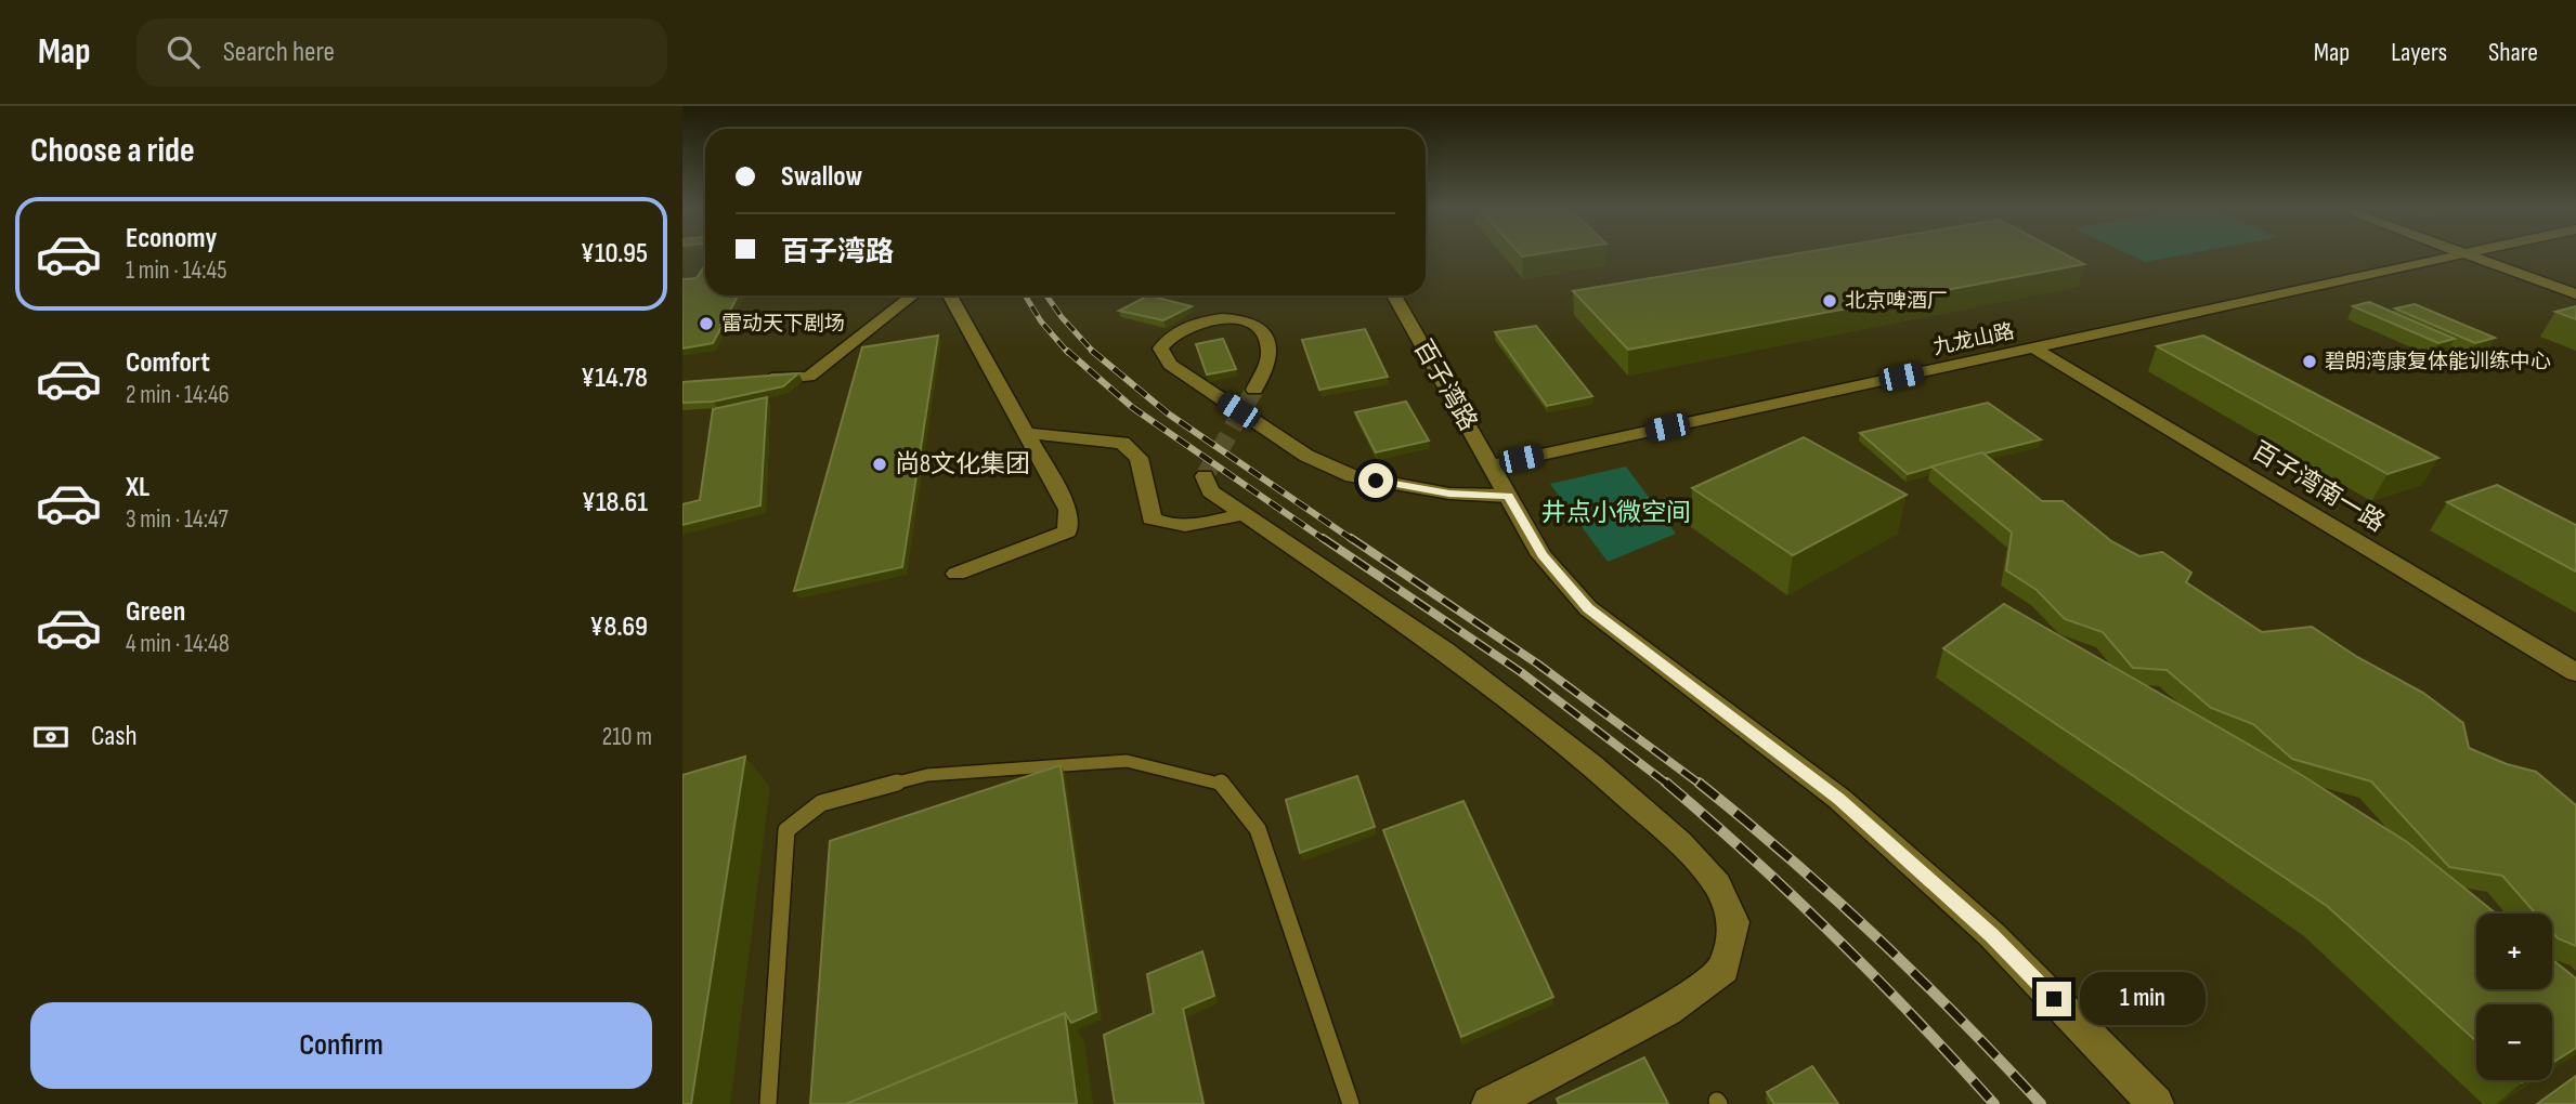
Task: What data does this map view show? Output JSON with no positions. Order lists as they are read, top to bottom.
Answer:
{
  "streets": {
    "street": ["九龙山路", "百子湾路", "百子湾南一路"]
  },
  "crossings": [
    ["九龙山路", "百子湾路"],
    ["九龙山路", "百子湾南一路"]
  ],
  "parks": ["井点小微空间"],
  "places": [
    "北京啤酒厂",
    "雷动天下剧场",
    "碧朗湾康复体能训练中心",
    "尚8文化集团"
  ],
  "page": {
    "header": "Map",
    "search": "Search here",
    "nav": ["Map", "Layers", "Share"],
    "heading": "Choose a ride",
    "banner": ["Swallow", "百子湾路"],
    "list": [
      {
        "name": "Economy",
        "note": "1 min · 14:45",
        "value": "¥10.95"
      },
      {
        "name": "Comfort",
        "note": "2 min · 14:46",
        "value": "¥14.78"
      },
      {
        "name": "XL",
        "note": "3 min · 14:47",
        "value": "¥18.61"
      },
      {
        "name": "Green",
        "note": "4 min · 14:48",
        "value": "¥8.69"
      }
    ],
    "pay": ["Cash", "210 m"],
    "map_buttons": ["+", "−"],
    "bubble": "1 min",
    "buttons": "Confirm"
  }
}
